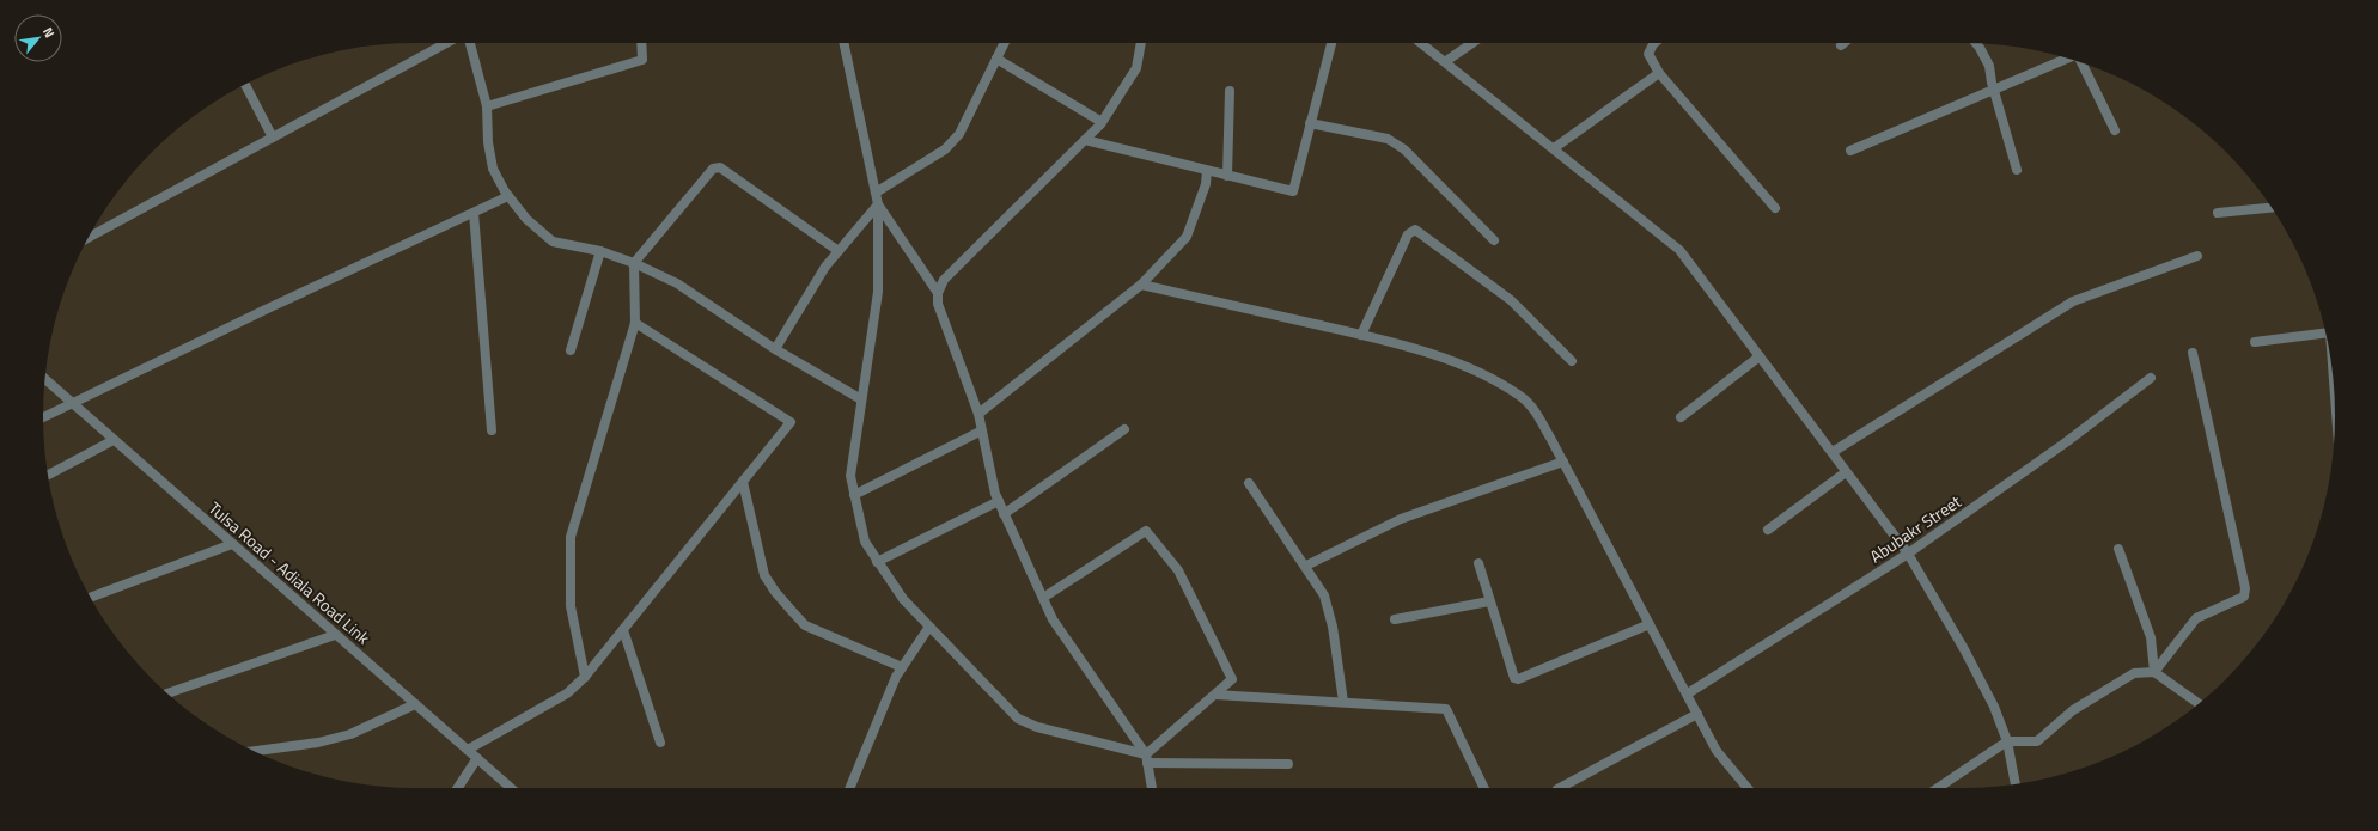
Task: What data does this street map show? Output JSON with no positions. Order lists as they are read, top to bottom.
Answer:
{
  "streets": {
    "street": ["Abubakr Street", "Tulsa Road - Adiala Road Link"]
  },
  "north": "top right"
}
